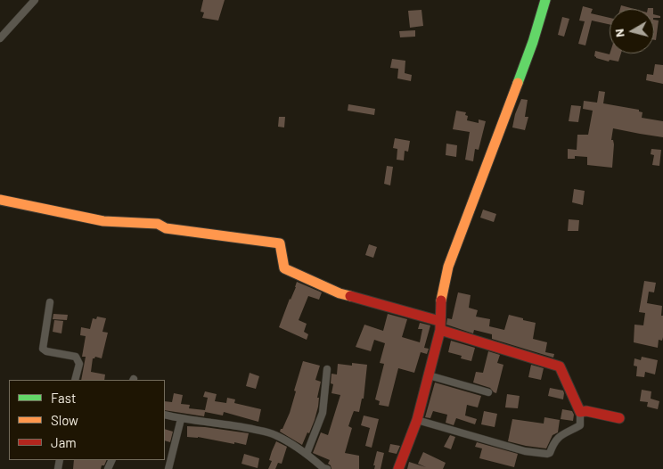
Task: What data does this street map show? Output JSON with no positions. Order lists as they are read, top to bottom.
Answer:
{
  "legend": ["Fast", "Slow", "Jam"],
  "north": "left"
}
